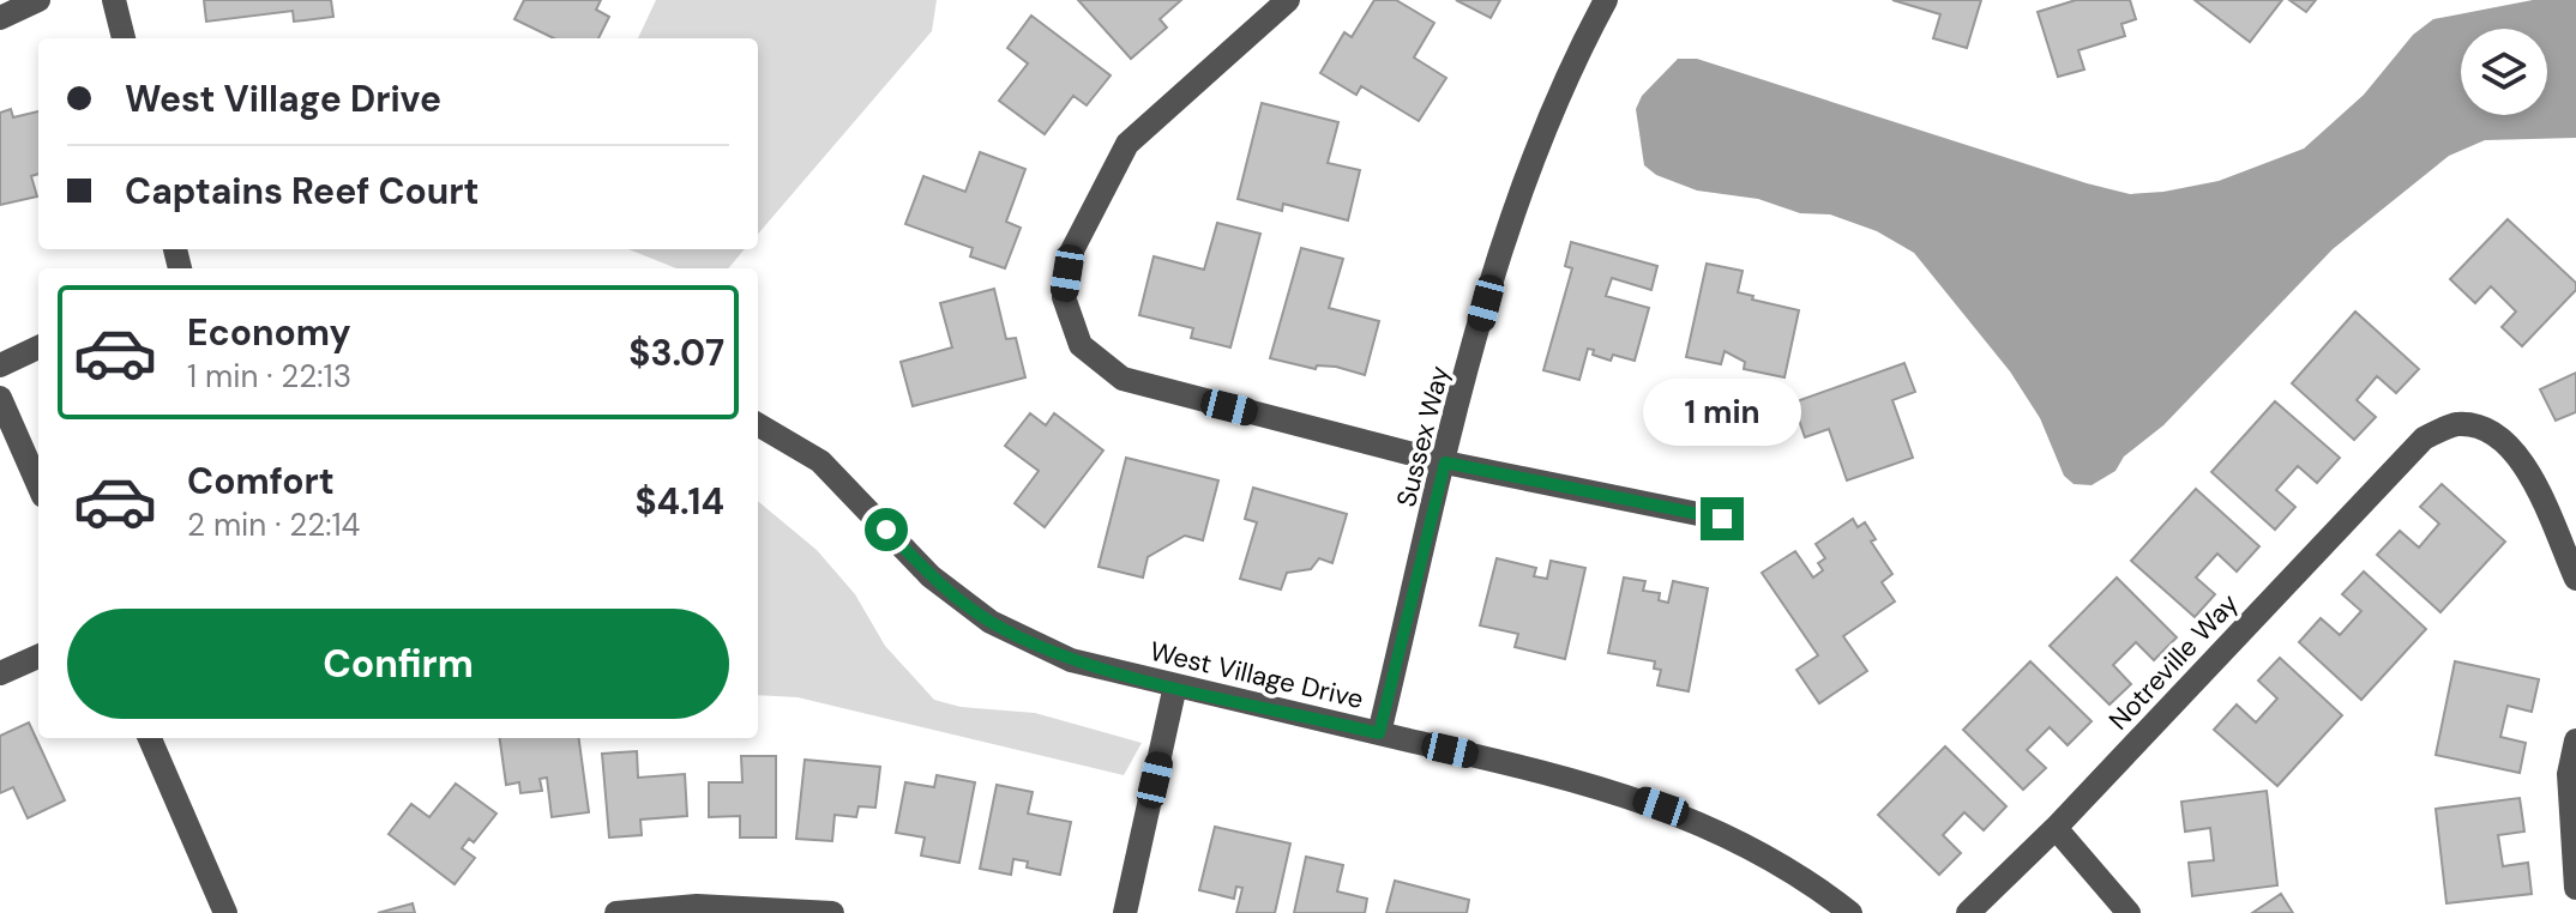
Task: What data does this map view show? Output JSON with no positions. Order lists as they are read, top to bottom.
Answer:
{
  "streets": {
    "street": ["Sussex Way", "Notreville Way", "West Village Drive"]
  },
  "crossings": [
    ["Sussex Way", "West Village Drive"]
  ],
  "page": {
    "banner": ["West Village Drive", "Captains Reef Court"],
    "list": [
      {
        "name": "Economy",
        "note": "1 min · 22:13",
        "value": "$3.07"
      },
      {
        "name": "Comfort",
        "note": "2 min · 22:14",
        "value": "$4.14"
      }
    ],
    "bubble": "1 min",
    "buttons": "Confirm"
  }
}
